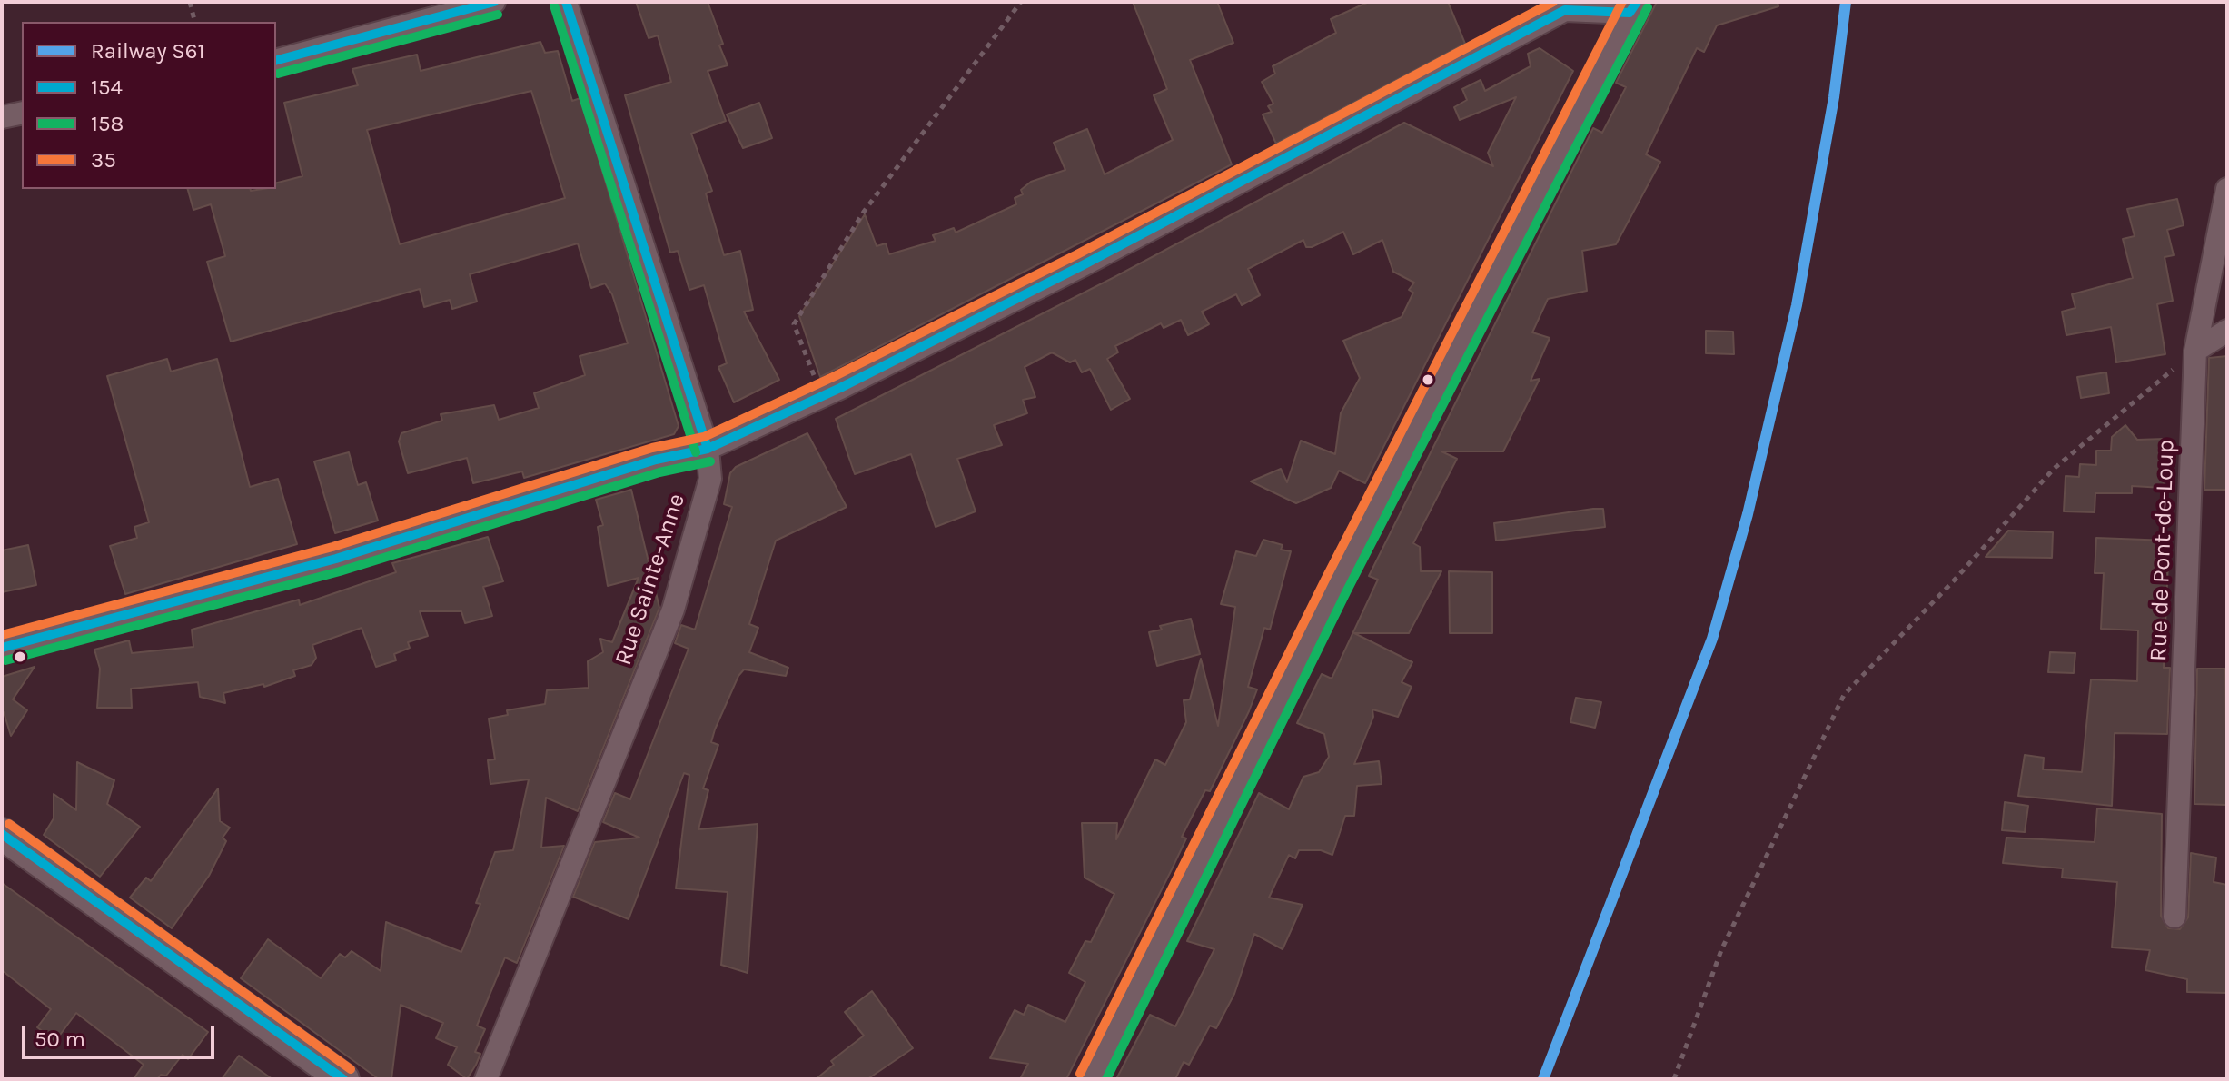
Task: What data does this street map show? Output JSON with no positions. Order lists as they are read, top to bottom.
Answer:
{
  "streets": {
    "street": ["Rue de Pont-de-Loup", "Rue Sainte-Anne"]
  },
  "lines": [
    "rail line S61",
    "transit line 154",
    "transit line 35",
    "transit line 158"
  ],
  "legend": [
    "Railway S61",
    "154",
    "158",
    "35"
  ],
  "scale_bar": "50 m"
}
